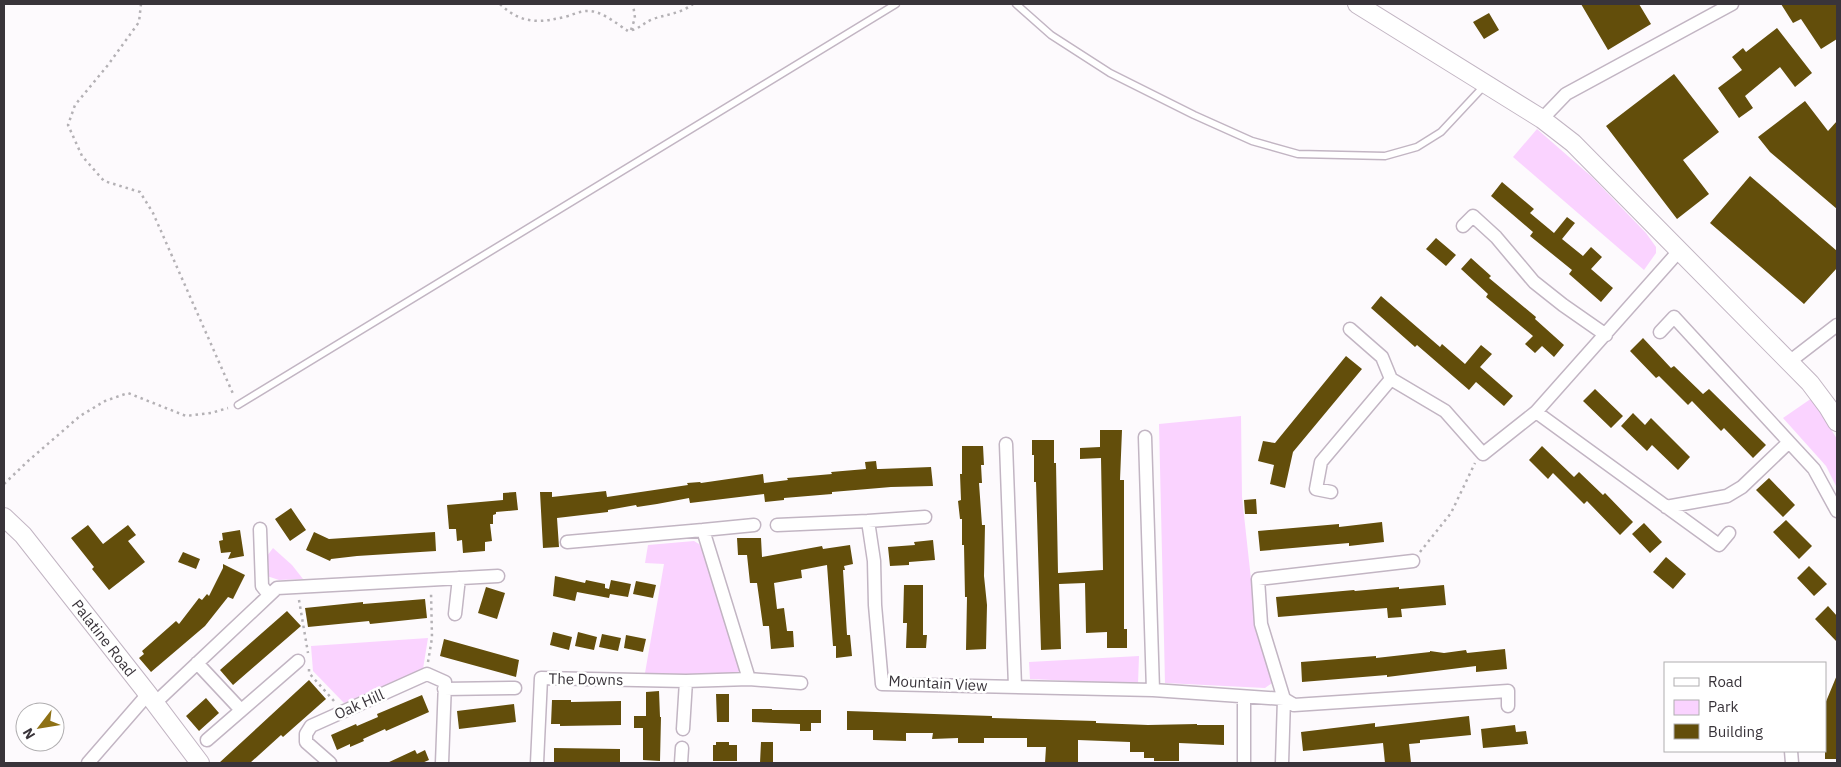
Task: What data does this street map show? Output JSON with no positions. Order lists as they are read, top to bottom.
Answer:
{
  "streets": {
    "main road": ["Palatine Road"],
    "street": ["The Downs", "Mountain View", "Oak Hill"]
  },
  "legend": ["Road", "Park", "Building"],
  "north": "bottom left"
}
